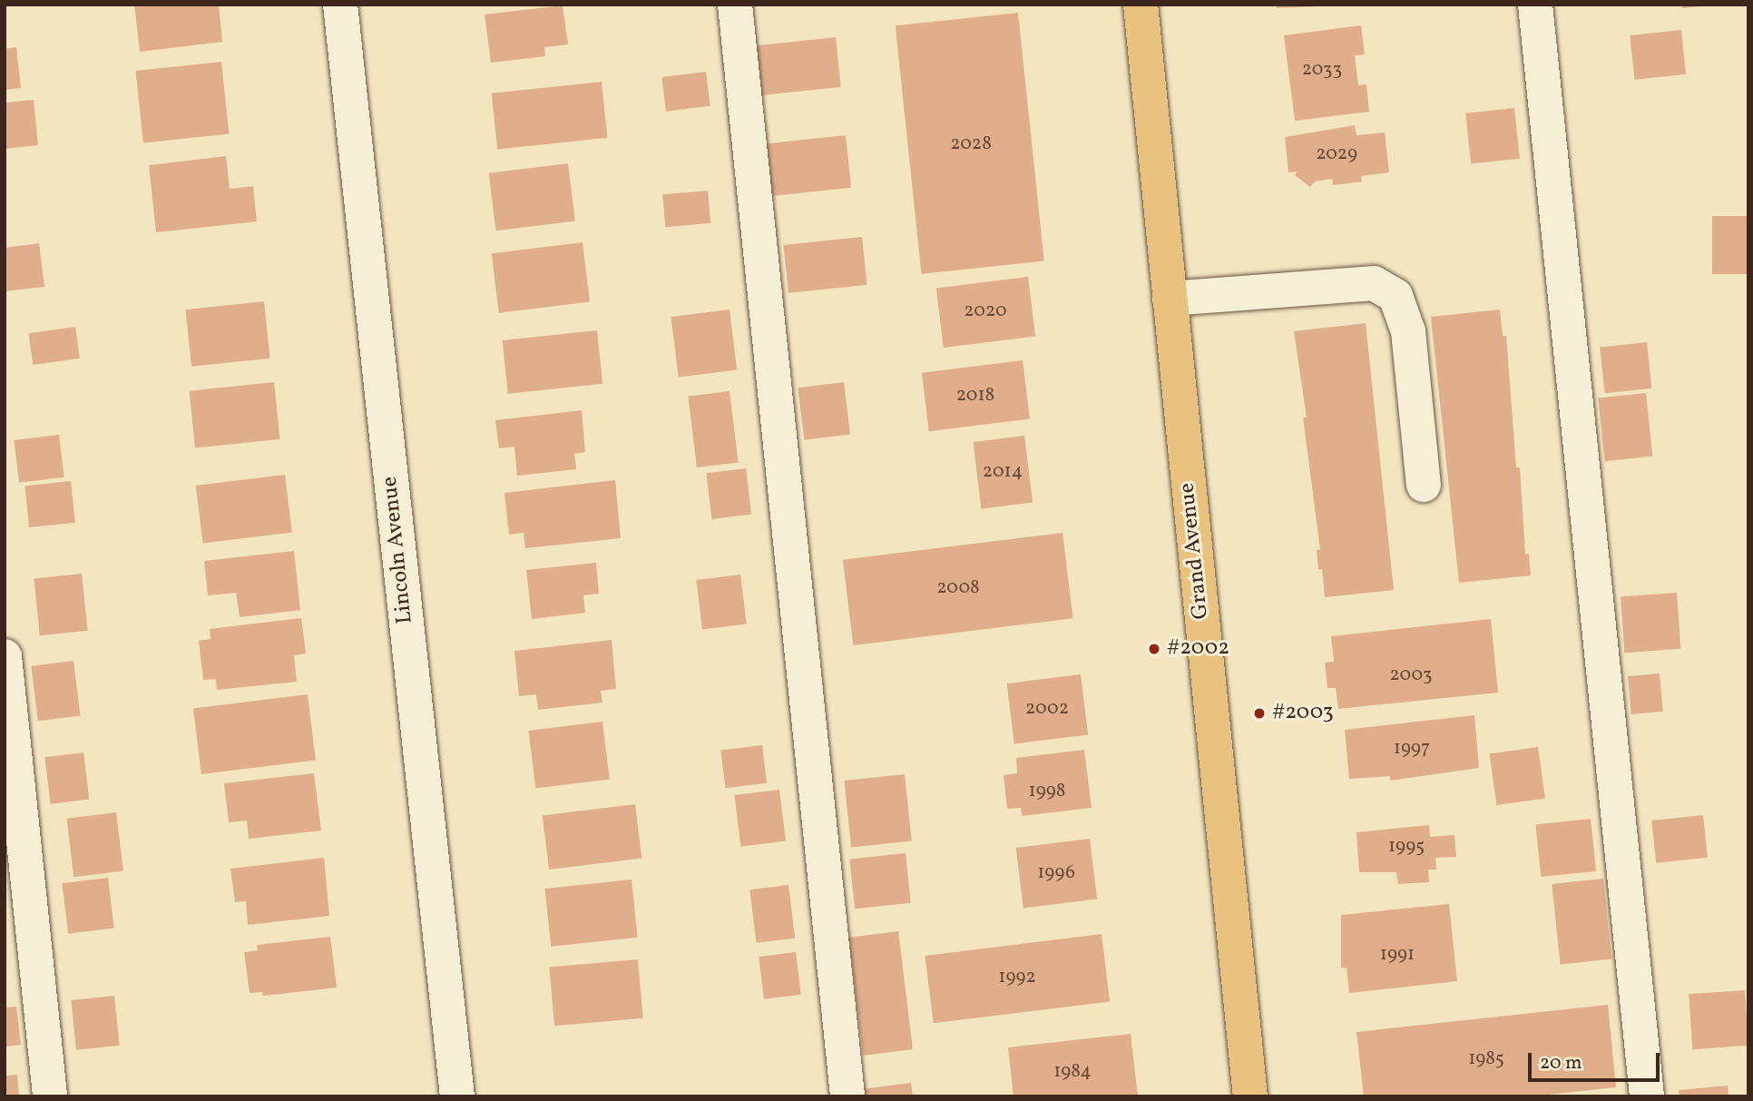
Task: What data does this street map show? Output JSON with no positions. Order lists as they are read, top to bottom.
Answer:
{
  "streets": {
    "main road": ["Grand Avenue"],
    "street": ["Lincoln Avenue"]
  },
  "places": ["#2002", "#2003"],
  "house_numbers": [
    "2033",
    "2028",
    "2029",
    "2020",
    "2018",
    "2014",
    "2008",
    "2003",
    "2002",
    "1997",
    "1998",
    "1995",
    "1996",
    "1991",
    "1992",
    "1985",
    "1984"
  ],
  "scale_bar": "20 m"
}
